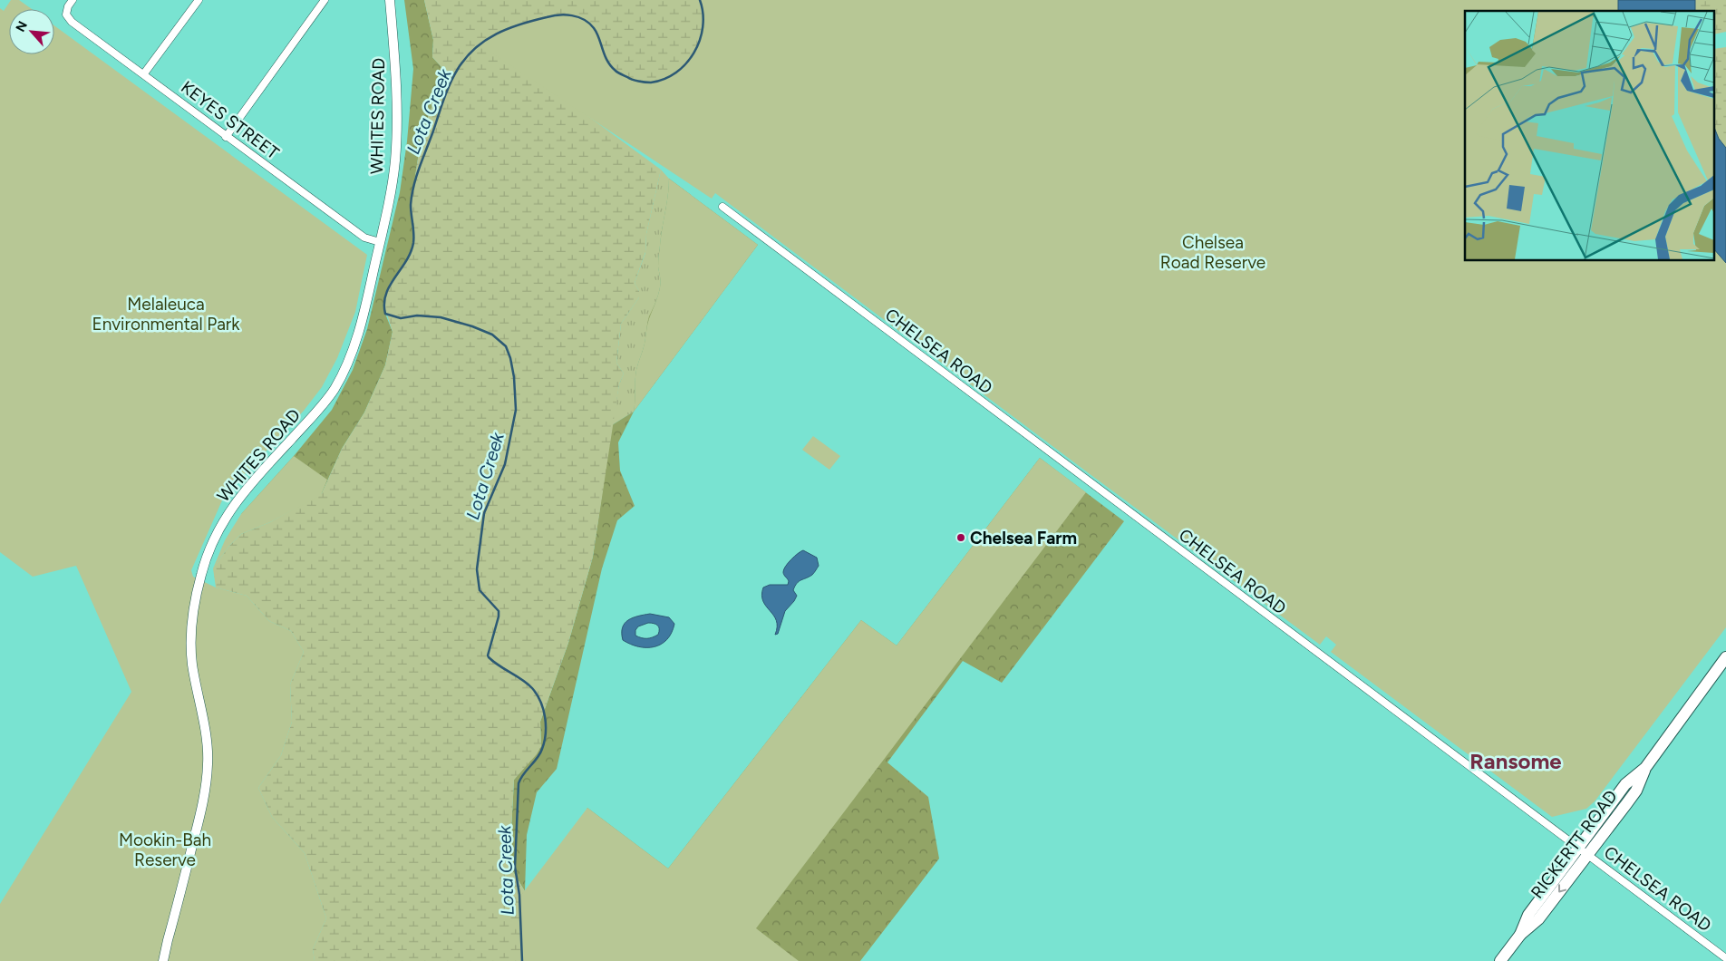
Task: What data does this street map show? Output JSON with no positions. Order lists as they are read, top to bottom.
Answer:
{
  "streets": {
    "main road": ["RICKERTT ROAD"],
    "street": ["WHITES ROAD", "KEYES STREET", "CHELSEA ROAD"]
  },
  "crossings": [
    ["WHITES ROAD", "KEYES STREET"],
    ["CHELSEA ROAD", "RICKERTT ROAD"]
  ],
  "districts": ["Ransome"],
  "water": ["Lota Creek"],
  "parks": ["Chelsea Road Reserve", "Melaleuca Environmental Park", "Mookin-Bah Reserve"],
  "places": ["Chelsea Farm"],
  "north": "top left"
}
